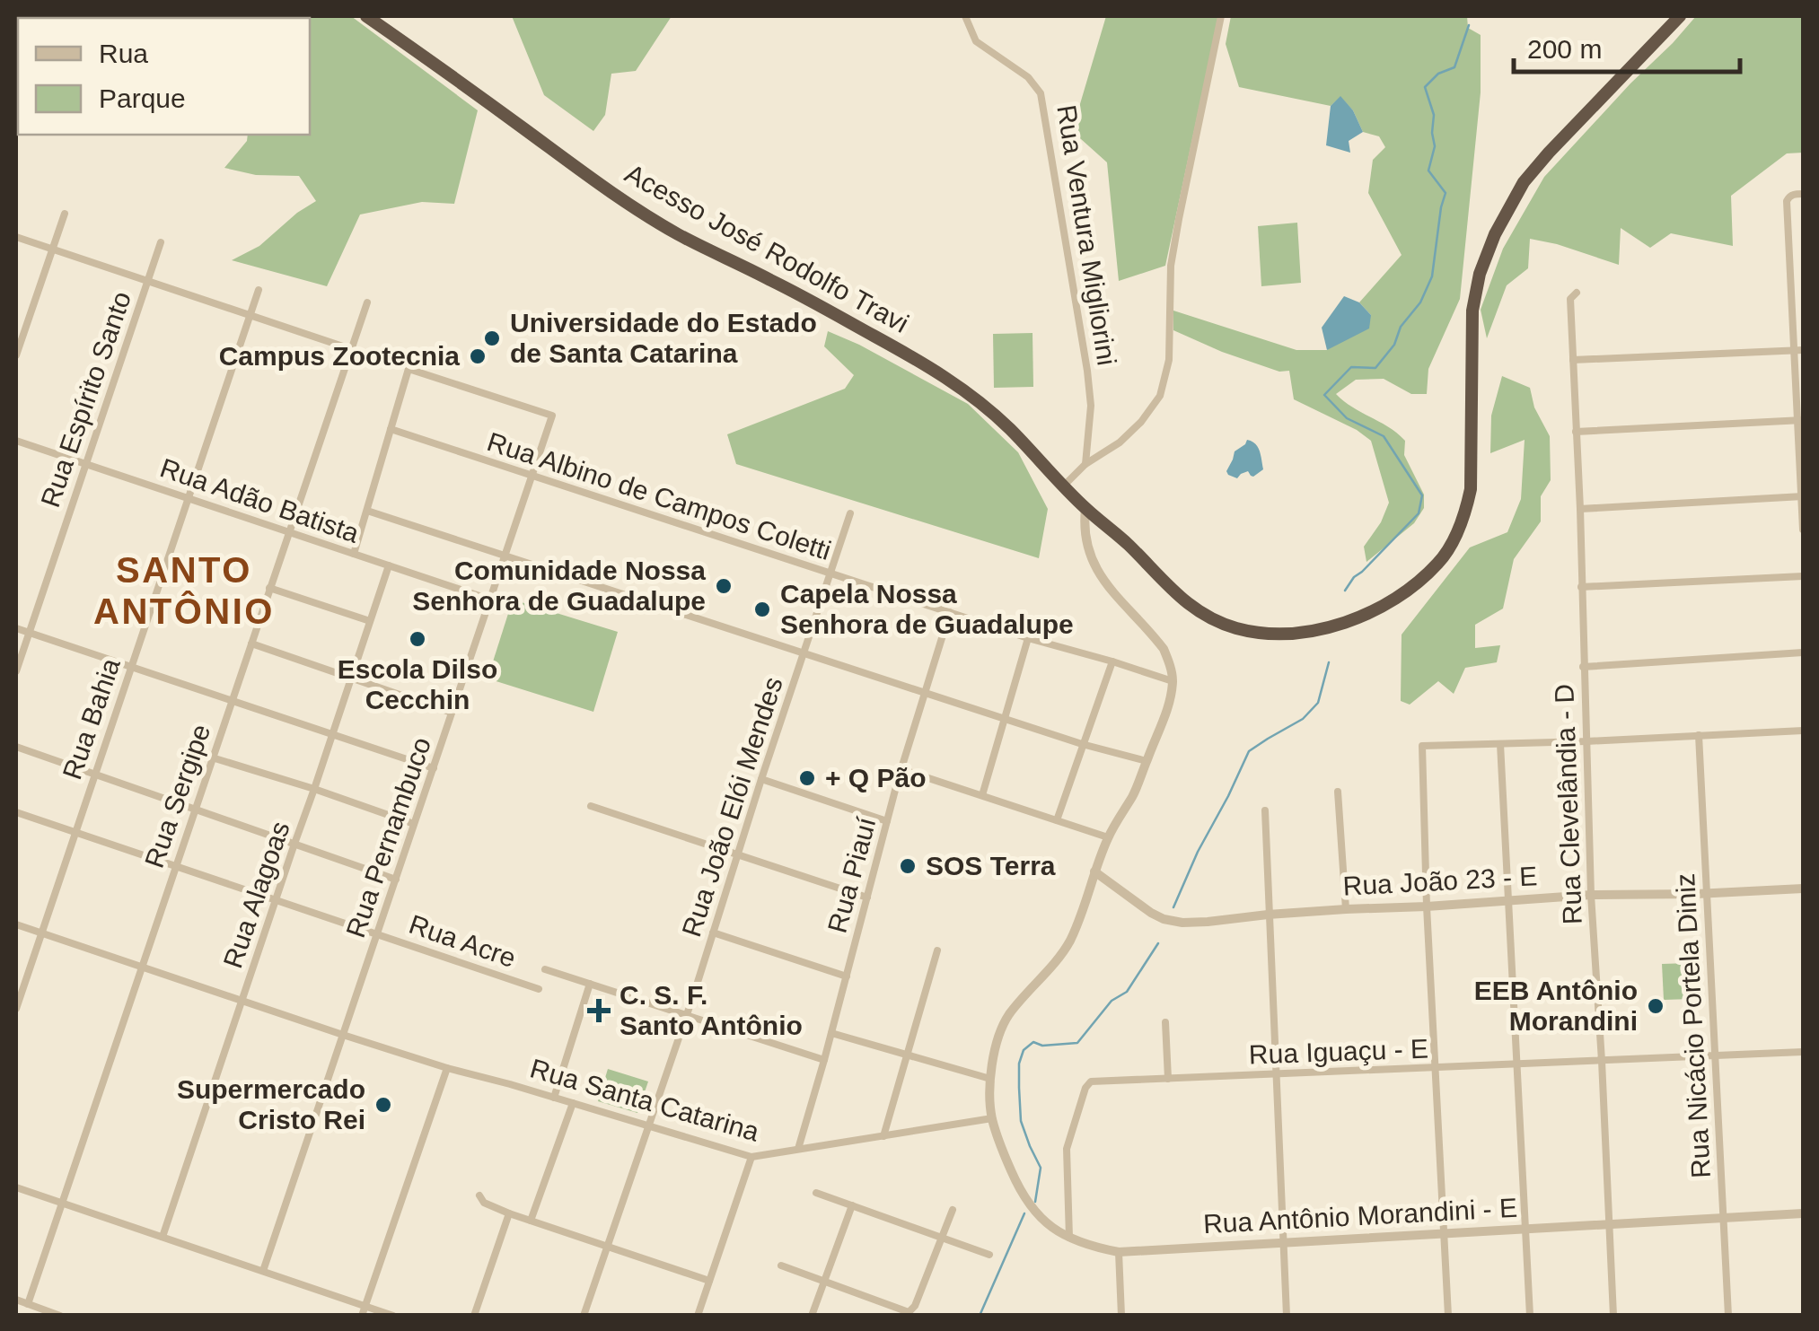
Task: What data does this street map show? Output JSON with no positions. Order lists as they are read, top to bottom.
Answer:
{
  "streets": {
    "highway": ["Acesso José Rodolfo Travi"],
    "street": [
      "Rua Ventura Migliorini",
      "Rua Espírito Santo",
      "Rua Albino de Campos Coletti",
      "Rua Adão Batista",
      "Rua Bahia",
      "Rua Sergipe",
      "Rua Clevelândia - D",
      "Rua João Elói Mendes",
      "Rua Pernambuco",
      "Rua Piauí",
      "Rua João 23 - E",
      "Rua Alagoas",
      "Rua Acre",
      "Rua Nicácio Portela Diniz",
      "Rua Iguaçu - E",
      "Rua Santa Catarina",
      "Rua Antônio Morandini - E"
    ]
  },
  "crossings": [
    ["Rua Espírito Santo", "Rua Adão Batista"],
    ["Rua Albino de Campos Coletti", "Rua João Elói Mendes"],
    ["Rua Albino de Campos Coletti", "Rua Pernambuco"],
    ["Rua Albino de Campos Coletti", "Rua Piauí"],
    ["Rua Adão Batista", "Rua Bahia"],
    ["Rua Adão Batista", "Rua Sergipe"],
    ["Rua Adão Batista", "Rua Pernambuco"],
    ["Rua Adão Batista", "Rua Alagoas"],
    ["Rua Bahia", "Rua Acre"],
    ["Rua Bahia", "Rua Santa Catarina"],
    ["Rua Sergipe", "Rua Acre"],
    ["Rua Sergipe", "Rua Santa Catarina"],
    ["Rua Clevelândia - D", "Rua João 23 - E"],
    ["Rua Clevelândia - D", "Rua Iguaçu - E"],
    ["Rua Clevelândia - D", "Rua Antônio Morandini - E"],
    ["Rua João Elói Mendes", "Rua Santa Catarina"],
    ["Rua Pernambuco", "Rua Acre"],
    ["Rua Pernambuco", "Rua Santa Catarina"],
    ["Rua Piauí", "Rua Santa Catarina"],
    ["Rua João 23 - E", "Rua Nicácio Portela Diniz"],
    ["Rua Alagoas", "Rua Acre"],
    ["Rua Alagoas", "Rua Santa Catarina"],
    ["Rua Nicácio Portela Diniz", "Rua Iguaçu - E"],
    ["Rua Nicácio Portela Diniz", "Rua Antônio Morandini - E"],
    ["Rua Iguaçu - E", "Rua Antônio Morandini - E"],
    ["Rua Santa Catarina", "Rua Antônio Morandini - E"]
  ],
  "districts": ["SANTO ANTÔNIO"],
  "places": {
    "other": [
      "Universidade do Estado de Santa Catarina",
      "Campus Zootecnia",
      "Comunidade Nossa Senhora de Guadalupe",
      "Capela Nossa Senhora de Guadalupe",
      "Escola Dilso Cecchin",
      "+ Q Pão",
      "SOS Terra",
      "EEB Antônio Morandini",
      "Supermercado Cristo Rei"
    ],
    "health": ["C. S. F. Santo Antônio"]
  },
  "legend": ["Rua", "Parque"],
  "scale_bar": "200 m"
}
